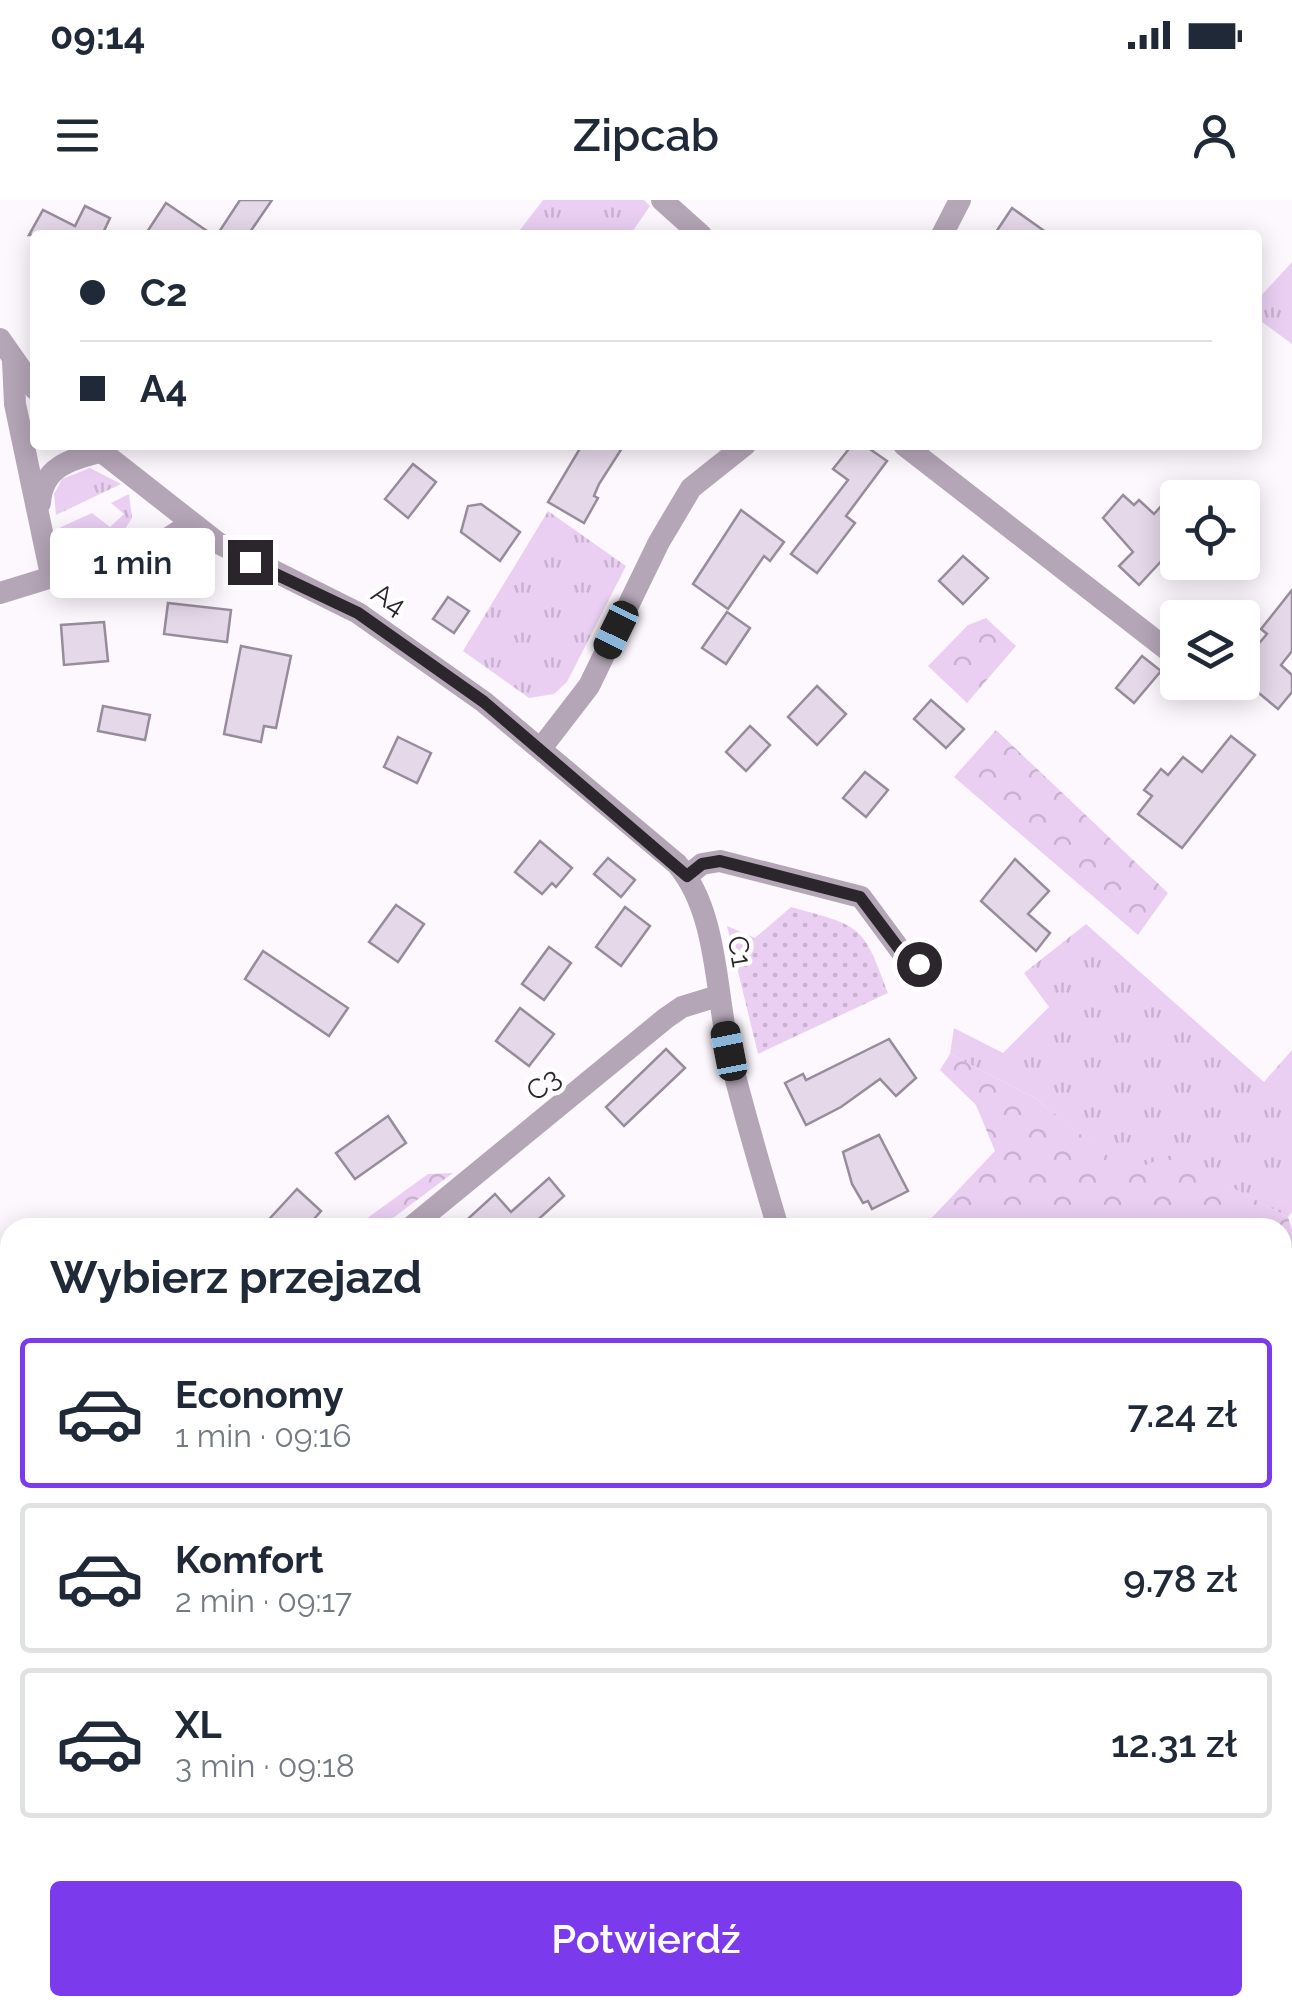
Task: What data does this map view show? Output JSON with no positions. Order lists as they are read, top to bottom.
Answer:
{
  "streets": {
    "street": ["A4", "C1", "C3"]
  },
  "crossings": [
    ["A4", "C1"],
    ["C1", "C3"]
  ],
  "page": {
    "status": "09:14",
    "header": "Zipcab",
    "banner": ["C2", "A4"],
    "bubble": "1 min",
    "heading": "Wybierz przejazd",
    "list": [
      {
        "name": "Economy",
        "note": "1 min · 09:16",
        "value": "7.24 zł"
      },
      {
        "name": "Komfort",
        "note": "2 min · 09:17",
        "value": "9.78 zł"
      },
      {
        "name": "XL",
        "note": "3 min · 09:18",
        "value": "12.31 zł"
      }
    ],
    "buttons": "Potwierdź"
  }
}
